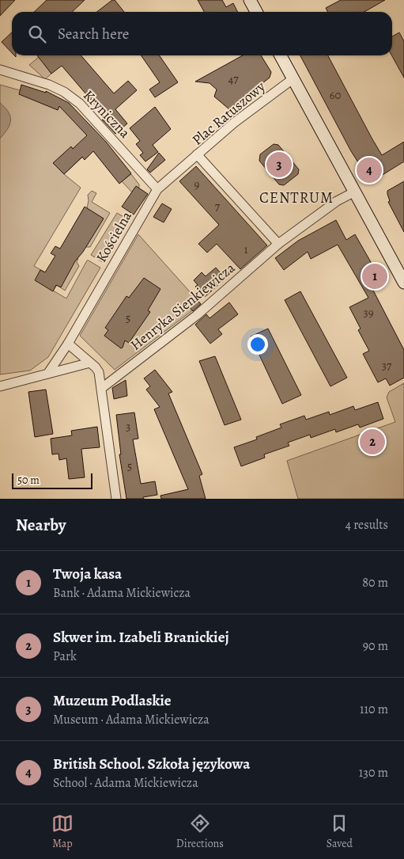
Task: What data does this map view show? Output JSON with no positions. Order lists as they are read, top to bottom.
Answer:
{
  "streets": {
    "street": [
      "Plac Ratuszowy",
      "Kryniczna",
      "Kościelna",
      "Henryka Sienkiewicza"
    ]
  },
  "crossings": [
    ["Plac Ratuszowy", "Kościelna"],
    ["Plac Ratuszowy", "Henryka Sienkiewicza"],
    ["Kryniczna", "Kościelna"]
  ],
  "districts": ["CENTRUM"],
  "house_numbers": [
    "47",
    "60",
    "9",
    "7",
    "1",
    "39",
    "5",
    "37",
    "3",
    "5"
  ],
  "scale_bar": "50 m",
  "page": {
    "search": "Search here",
    "pins": [
      "3",
      "4",
      "1",
      "2"
    ],
    "scale": "50 m",
    "heading": ["Nearby", "4 results"],
    "list": [
      {
        "mark": "1",
        "name": "Twoja kasa",
        "note": "Bank · Adama Mickiewicza",
        "value": "80 m"
      },
      {
        "mark": "2",
        "name": "Skwer im. Izabeli Branickiej",
        "note": "Park",
        "value": "90 m"
      },
      {
        "mark": "3",
        "name": "Muzeum Podlaskie",
        "note": "Museum · Adama Mickiewicza",
        "value": "110 m"
      },
      {
        "mark": "4",
        "name": "British School. Szkoła językowa",
        "note": "School · Adama Mickiewicza",
        "value": "130 m"
      }
    ],
    "nav": ["Map", "Directions", "Saved"]
  }
}
